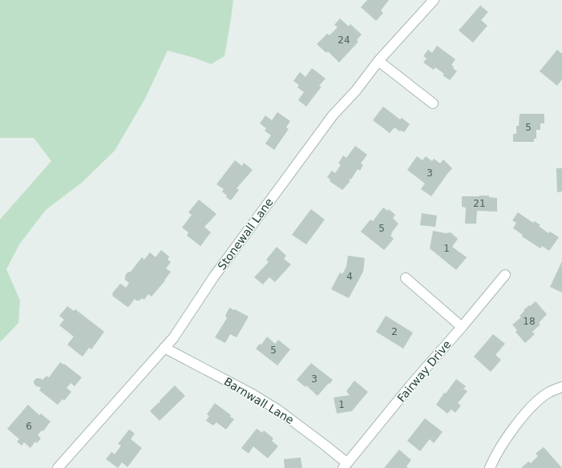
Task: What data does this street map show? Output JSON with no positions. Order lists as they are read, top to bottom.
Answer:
{
  "streets": {
    "street": ["Stonewall Lane", "Fairway Drive", "Barnwall Lane"]
  },
  "crossings": [
    ["Stonewall Lane", "Barnwall Lane"],
    ["Fairway Drive", "Barnwall Lane"]
  ],
  "house_numbers": [
    "24",
    "5",
    "3",
    "21",
    "5",
    "1",
    "4",
    "18",
    "2",
    "5",
    "3",
    "1",
    "6"
  ]
}
